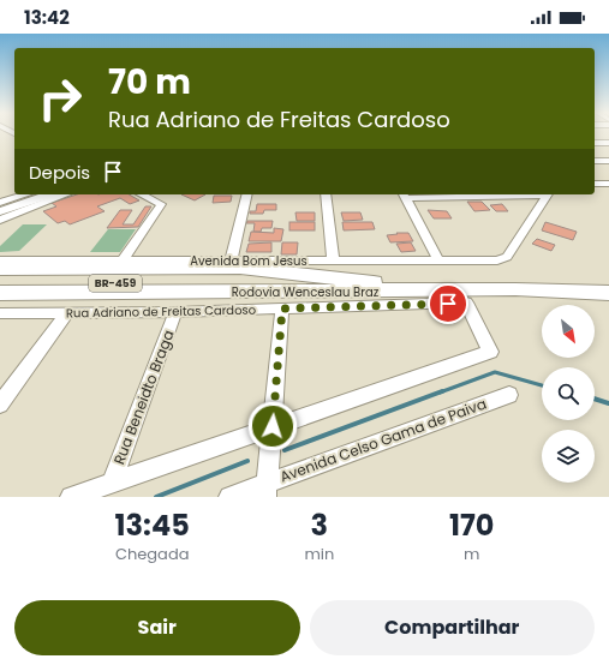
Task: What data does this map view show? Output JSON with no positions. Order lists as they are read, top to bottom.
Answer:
{
  "streets": {
    "main road": ["BR-459", "Rodovia Wenceslau Braz"],
    "street": [
      "Avenida Bom Jesus",
      "Rua Adriano de Freitas Cardoso",
      "Rua Beneidto Braga",
      "Avenida Celso Gama de Paiva"
    ]
  },
  "crossings": [
    ["Rua Adriano de Freitas Cardoso", "Rua Beneidto Braga"]
  ],
  "north": "bottom right",
  "page": {
    "status": "13:42",
    "turn": ["70 m", "Rua Adriano de Freitas Cardoso"],
    "then": "Depois",
    "eta": [
      "13:45",
      "Chegada",
      "3",
      "min",
      "170",
      "m"
    ],
    "buttons": ["Sair", "Compartilhar"]
  }
}
